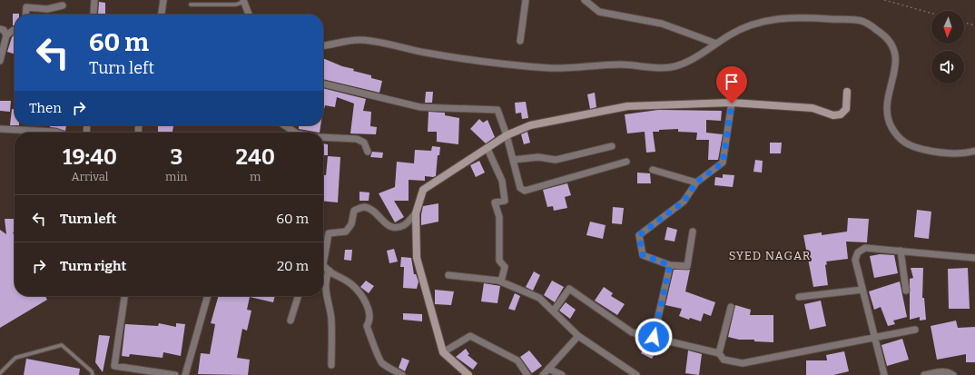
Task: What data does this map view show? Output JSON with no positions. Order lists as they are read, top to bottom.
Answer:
{
  "districts": ["SYED NAGAR"],
  "north": "bottom",
  "page": {
    "turn": ["60 m", "Turn left"],
    "then": "Then",
    "eta": [
      "19:40",
      "Arrival",
      "3",
      "min",
      "240",
      "m"
    ],
    "list": [
      {
        "name": "Turn left",
        "value": "60 m"
      },
      {
        "name": "Turn right",
        "value": "20 m"
      }
    ]
  }
}
